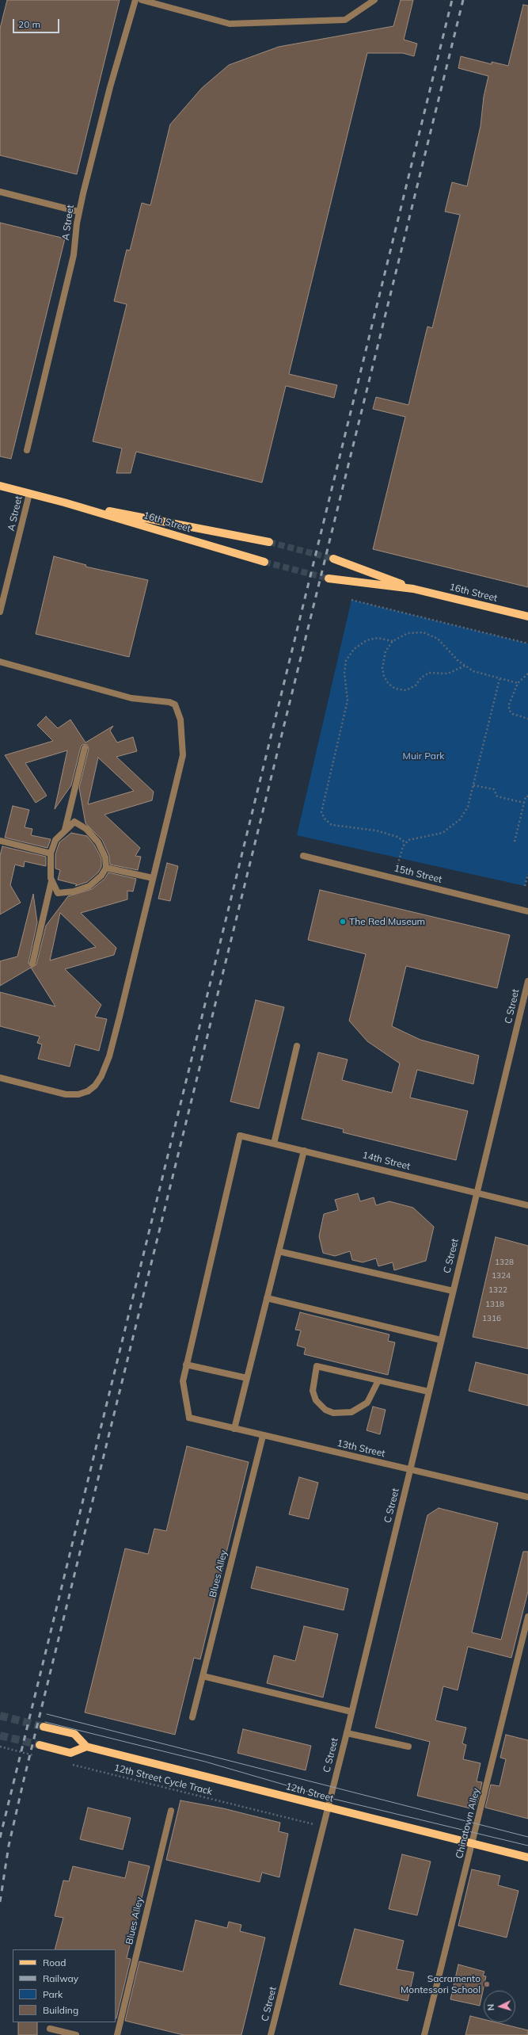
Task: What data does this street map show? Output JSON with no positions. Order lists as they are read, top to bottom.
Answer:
{
  "streets": {
    "main road": ["16th Street", "12th Street"],
    "street": [
      "A Street",
      "15th Street",
      "C Street",
      "14th Street",
      "13th Street",
      "Blues Alley",
      "Chinatown Alley"
    ],
    "path": ["12th Street Cycle Track"]
  },
  "crossings": [
    ["A Street", "16th Street"],
    ["C Street", "14th Street"],
    ["C Street", "13th Street"],
    ["C Street", "12th Street Cycle Track"],
    ["C Street", "12th Street"],
    ["14th Street", "13th Street"],
    ["13th Street", "Blues Alley"],
    ["12th Street", "Chinatown Alley"]
  ],
  "parks": ["Muir Park"],
  "places": ["The Red Museum", "Sacramento Montessori School"],
  "house_numbers": [
    "1328",
    "1324",
    "1322",
    "1318",
    "1316"
  ],
  "legend": [
    "Road",
    "Railway",
    "Park",
    "Building"
  ],
  "scale_bar": "20 m",
  "north": "left"
}
